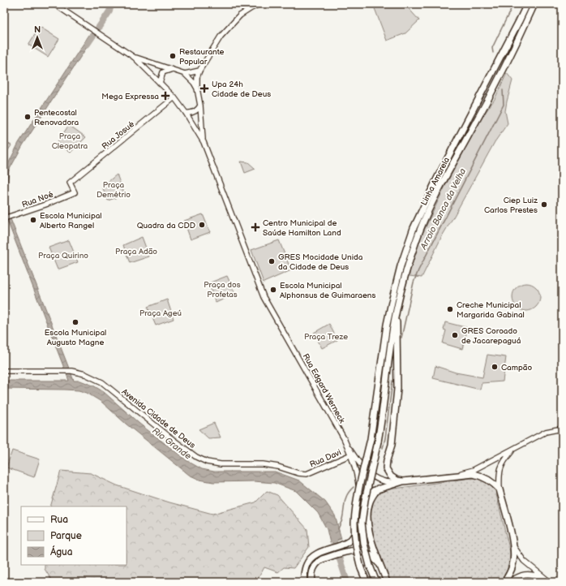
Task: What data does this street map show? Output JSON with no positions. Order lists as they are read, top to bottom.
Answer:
{
  "streets": {
    "highway": ["Linha Amarela", "Rua Edgard Werneck"],
    "main road": [
      "Rua Josué",
      "Rua Noé",
      "Avenida Cidade de Deus",
      "Rua Davi"
    ]
  },
  "crossings": [
    ["Rua Josué", "Rua Noé"],
    ["Rua Edgard Werneck", "Rua Davi"],
    ["Avenida Cidade de Deus", "Rua Davi"]
  ],
  "water": ["Arroio Banca da Velha", "Rio Grande"],
  "parks": [
    "Praça Cleopatra",
    "Praça Demétrio",
    "Praça Adão",
    "Praça Quirino",
    "Praça dos Profetas",
    "Praça Ageú",
    "Praça Treze"
  ],
  "places": {
    "other": [
      "Restaurante Popular",
      "Pentecostal Renovadora",
      "Ciep Luiz Carlos Prestes",
      "Escola Municipal Alberto Rangel",
      "Quadra da CDD",
      "GRES Mocidade Unida da Cidade de Deus",
      "Escola Municipal Alphonsus de Guimaraens",
      "Creche Municipal Margarida Gabinal",
      "Escola Municipal Augusto Magne",
      "GRES Coroado de Jacarepaguá",
      "Campão"
    ],
    "health": ["Upa 24h Cidade de Deus", "Mega Expressa", "Centro Municipal de Saúde Hamilton Land"]
  },
  "legend": ["Rua", "Parque", "Água"],
  "north": "top"
}
